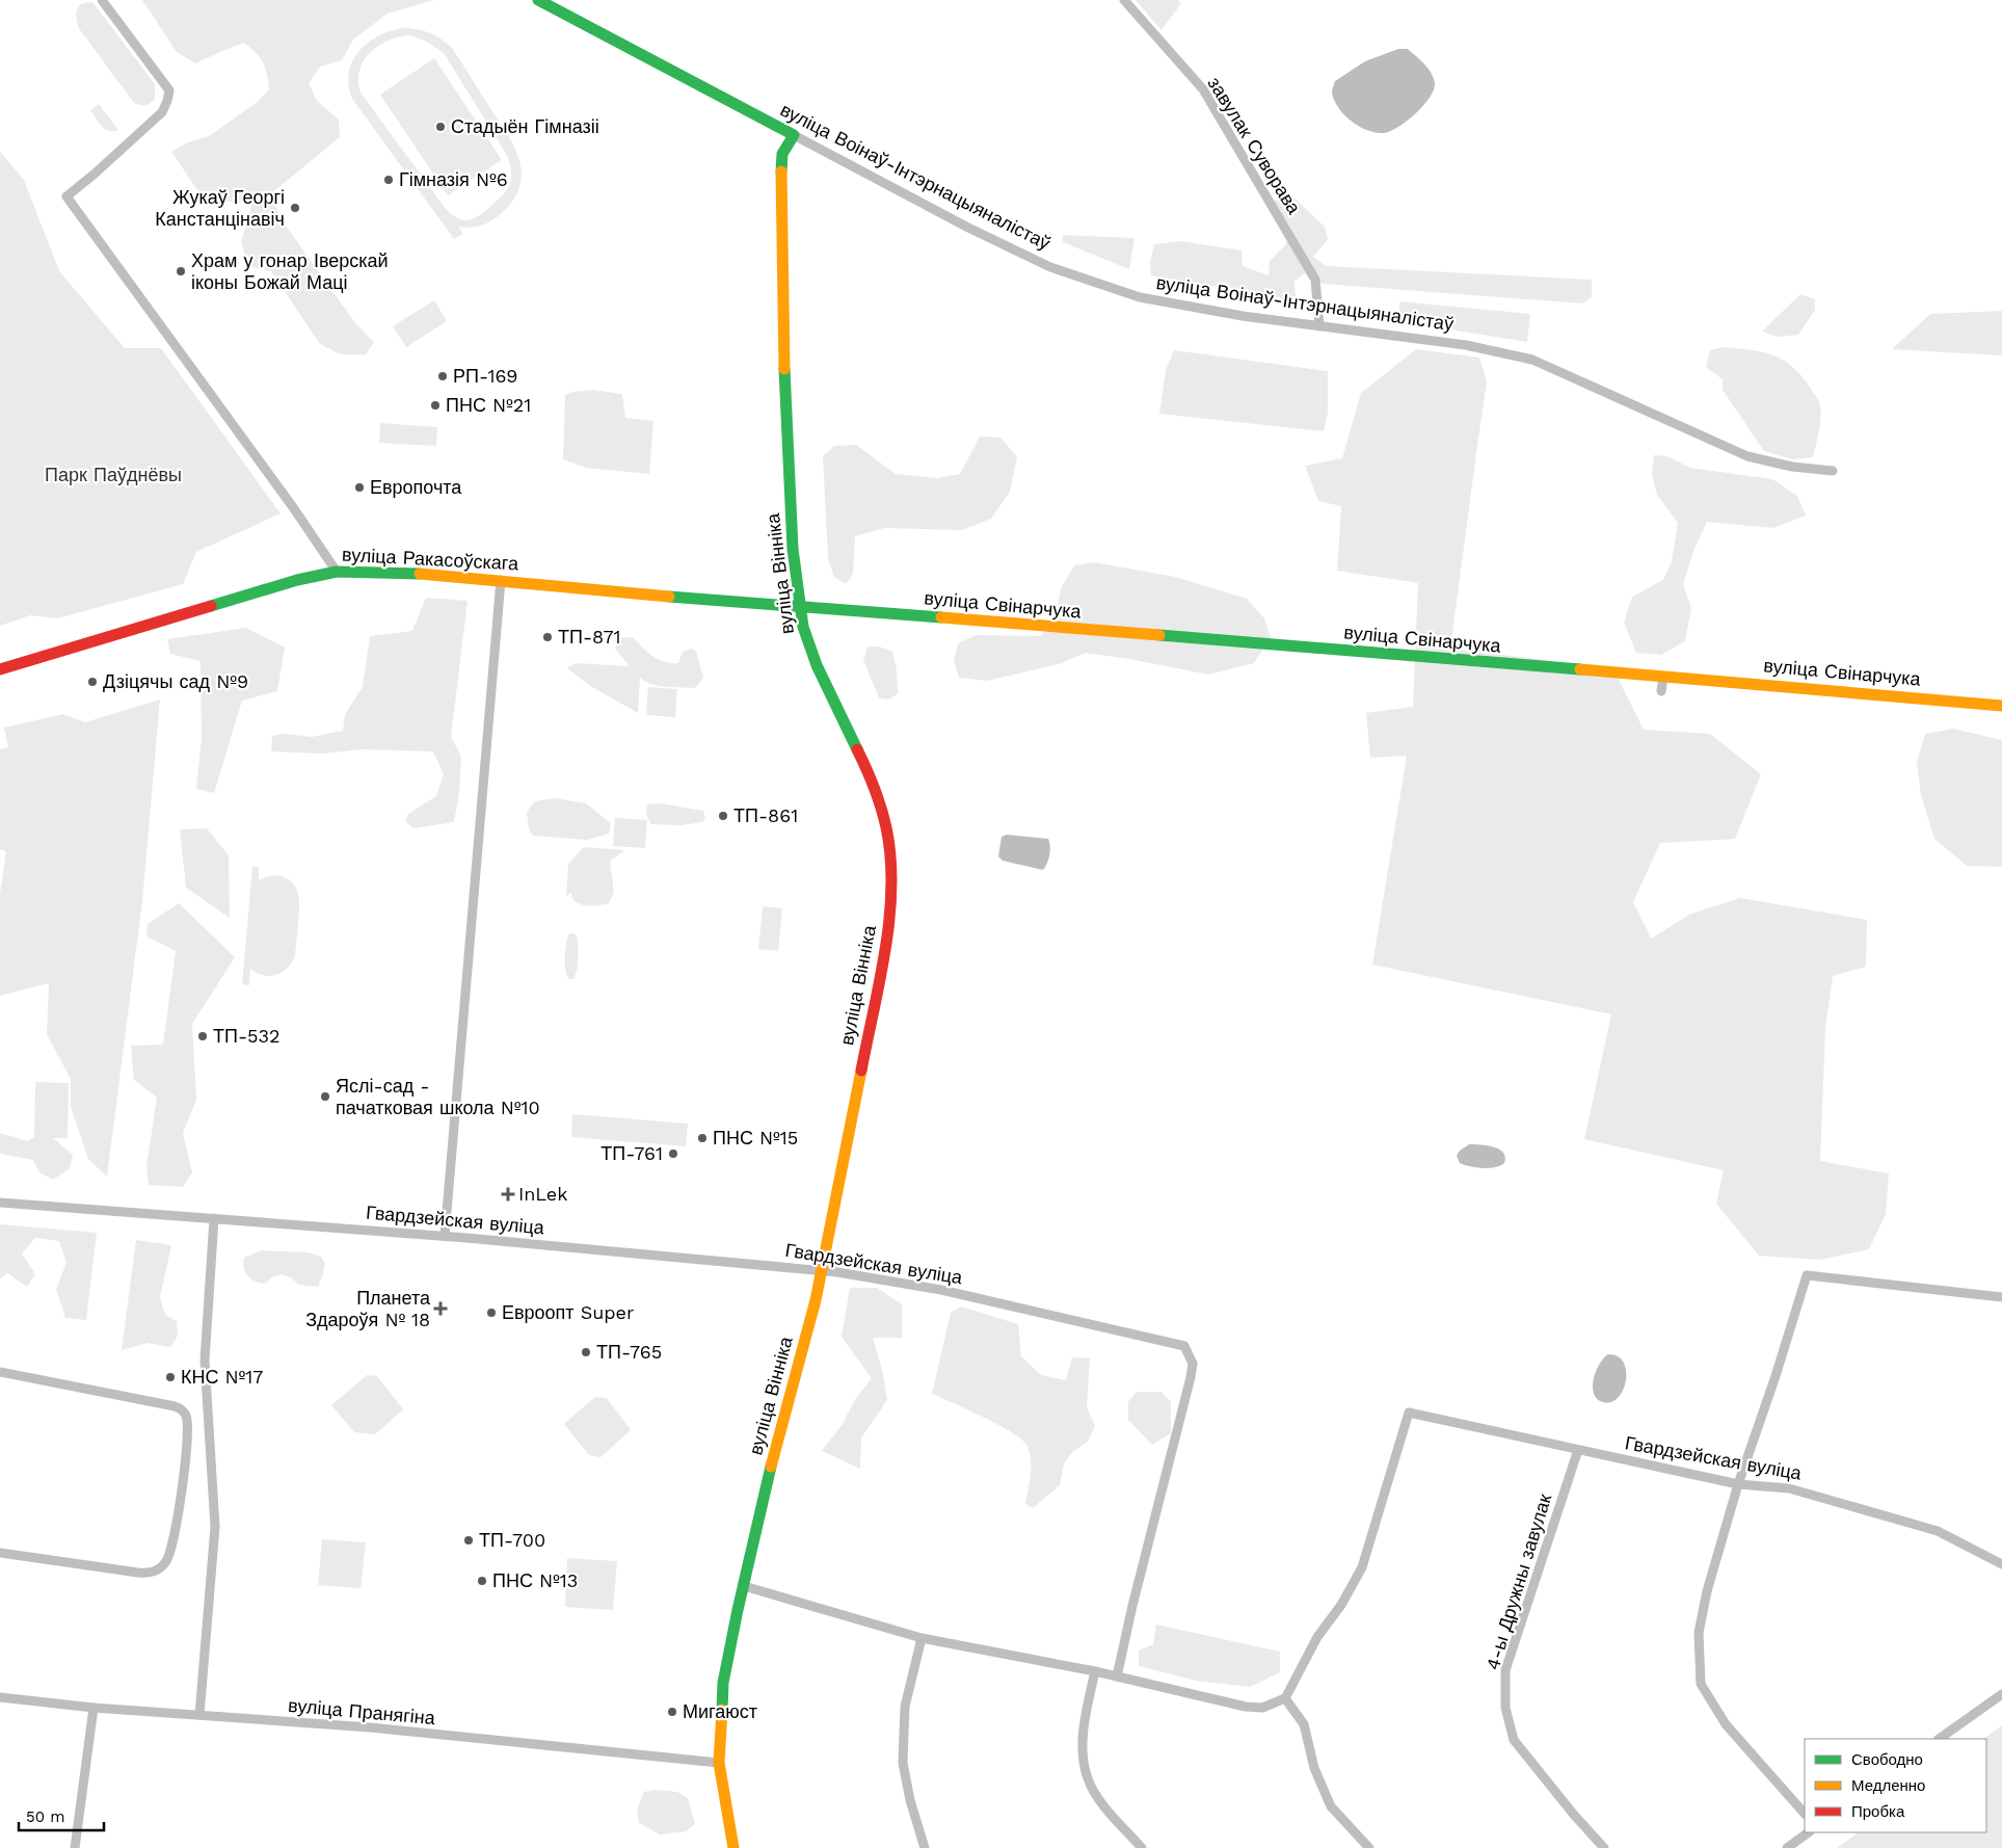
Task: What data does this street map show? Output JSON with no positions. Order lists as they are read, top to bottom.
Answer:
{
  "streets": {
    "street": [
      "завулак Суворава",
      "вуліца Воінаў-Інтэрнацыяналістаў",
      "вуліца Ракасоўскага",
      "вуліца Вінніка",
      "вуліца Свінарчука",
      "Гвардзейская вуліца",
      "4-ы Дружны завулак",
      "вуліца Пранягіна"
    ]
  },
  "crossings": [
    ["завулак Суворава", "вуліца Воінаў-Інтэрнацыяналістаў"],
    ["вуліца Воінаў-Інтэрнацыяналістаў", "вуліца Вінніка"],
    ["вуліца Ракасоўскага", "вуліца Вінніка"],
    ["вуліца Ракасоўскага", "вуліца Свінарчука"],
    ["вуліца Вінніка", "Гвардзейская вуліца"],
    ["вуліца Вінніка", "вуліца Пранягіна"],
    ["Гвардзейская вуліца", "4-ы Дружны завулак"]
  ],
  "parks": ["Парк Паўднёвы"],
  "places": {
    "other": [
      "Стадыён Гімназіі",
      "Гімназія №6",
      "Жукаў Георгі Канстанцінавіч",
      "Храм у гонар Іверскай іконы Божай Маці",
      "РП-169",
      "ПНС №21",
      "Европочта",
      "ТП-871",
      "Дзіцячы сад №9",
      "ТП-861",
      "ТП-532",
      "Яслі-сад - пачатковая школа №10",
      "ПНС №15",
      "ТП-761",
      "Евроопт Super",
      "ТП-765",
      "КНС №17",
      "ТП-700",
      "ПНС №13",
      "Мигаюст"
    ],
    "health": ["InLek", "Планета Здароўя № 18"]
  },
  "legend": ["Свободно", "Медленно", "Пробка"],
  "scale_bar": "50 m"
}
